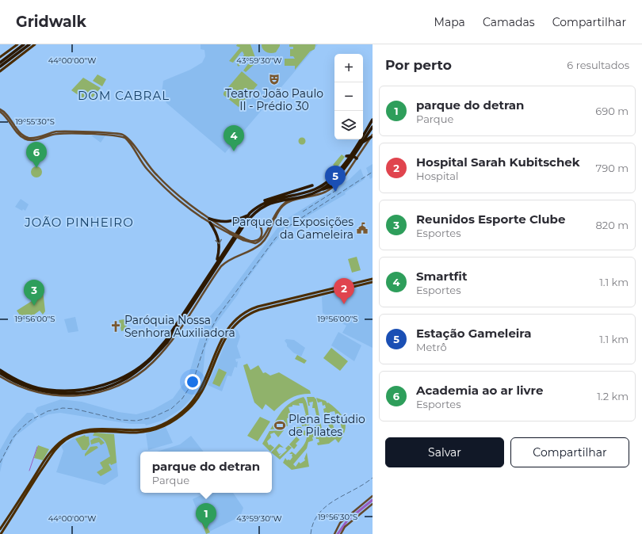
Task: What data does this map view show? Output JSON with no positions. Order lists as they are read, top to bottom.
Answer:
{
  "districts": ["DOM CABRAL", "JOÃO PINHEIRO"],
  "places": {
    "theatre": ["Teatro João Paulo II - Prédio 30"],
    "public building": ["Parque de Exposições da Gameleira"],
    "church": ["Paróquia Nossa Senhora Auxiliadora"],
    "sports": ["Plena Estúdio de Pilates"]
  },
  "page": {
    "header": "Gridwalk",
    "nav": ["Mapa", "Camadas", "Compartilhar"],
    "heading": ["Por perto", "6 resultados"],
    "map_buttons": ["+", "−"],
    "list": [
      {
        "mark": "1",
        "name": "parque do detran",
        "note": "Parque",
        "value": "690 m"
      },
      {
        "mark": "2",
        "name": "Hospital Sarah Kubitschek",
        "note": "Hospital",
        "value": "790 m"
      },
      {
        "mark": "3",
        "name": "Reunidos Esporte Clube",
        "note": "Esportes",
        "value": "820 m"
      },
      {
        "mark": "4",
        "name": "Smartfit",
        "note": "Esportes",
        "value": "1.1 km"
      },
      {
        "mark": "5",
        "name": "Estação Gameleira",
        "note": "Metrô",
        "value": "1.1 km"
      },
      {
        "mark": "6",
        "name": "Academia ao ar livre",
        "note": "Esportes",
        "value": "1.2 km"
      }
    ],
    "pins": [
      "4",
      "6",
      "5",
      "2",
      "3",
      "1"
    ],
    "buttons": ["Salvar", "Compartilhar"],
    "popup": ["parque do detran", "Parque"]
  },
  "coordinates": [
    "44°00'00\"W",
    "43°59'30\"W",
    "19°55'30\"S",
    "19°56'00\"S",
    "19°56'30\"S"
  ]
}
